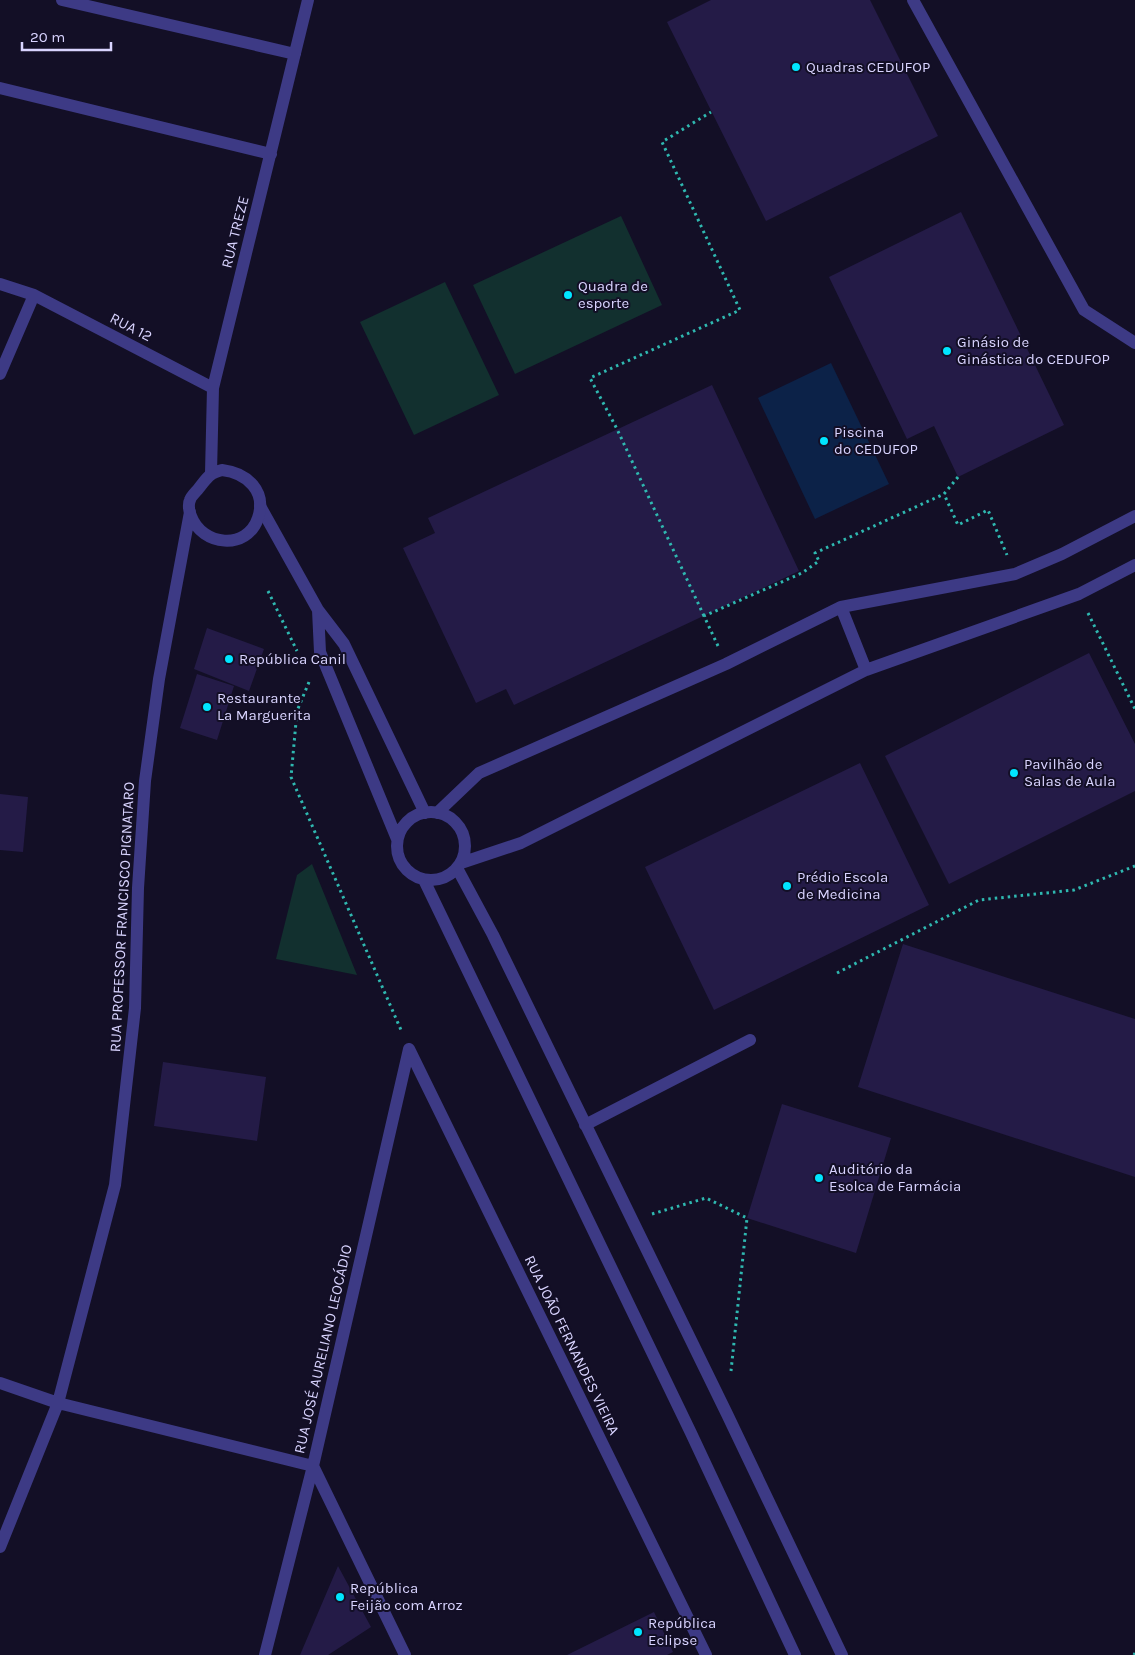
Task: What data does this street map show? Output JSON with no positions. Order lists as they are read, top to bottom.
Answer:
{
  "streets": {
    "street": [
      "RUA TREZE",
      "RUA 12",
      "RUA PROFESSOR FRANCISCO PIGNATARO",
      "RUA JOÃO FERNANDES VIEIRA",
      "RUA JOSÉ AURELIANO LEOCÁDIO"
    ]
  },
  "crossings": [
    ["RUA TREZE", "RUA 12"],
    ["RUA TREZE", "RUA PROFESSOR FRANCISCO PIGNATARO"],
    ["RUA JOÃO FERNANDES VIEIRA", "RUA JOSÉ AURELIANO LEOCÁDIO"]
  ],
  "places": [
    "Quadras CEDUFOP",
    "Quadra de esporte",
    "Ginásio de Ginástica do CEDUFOP",
    "Piscina do CEDUFOP",
    "República Canil",
    "Restaurante La Marguerita",
    "Pavilhão de Salas de Aula",
    "Prédio Escola de Medicina",
    "Auditório da Esolca de Farmácia",
    "República Feijão com Arroz",
    "República Eclipse"
  ],
  "scale_bar": "20 m"
}
